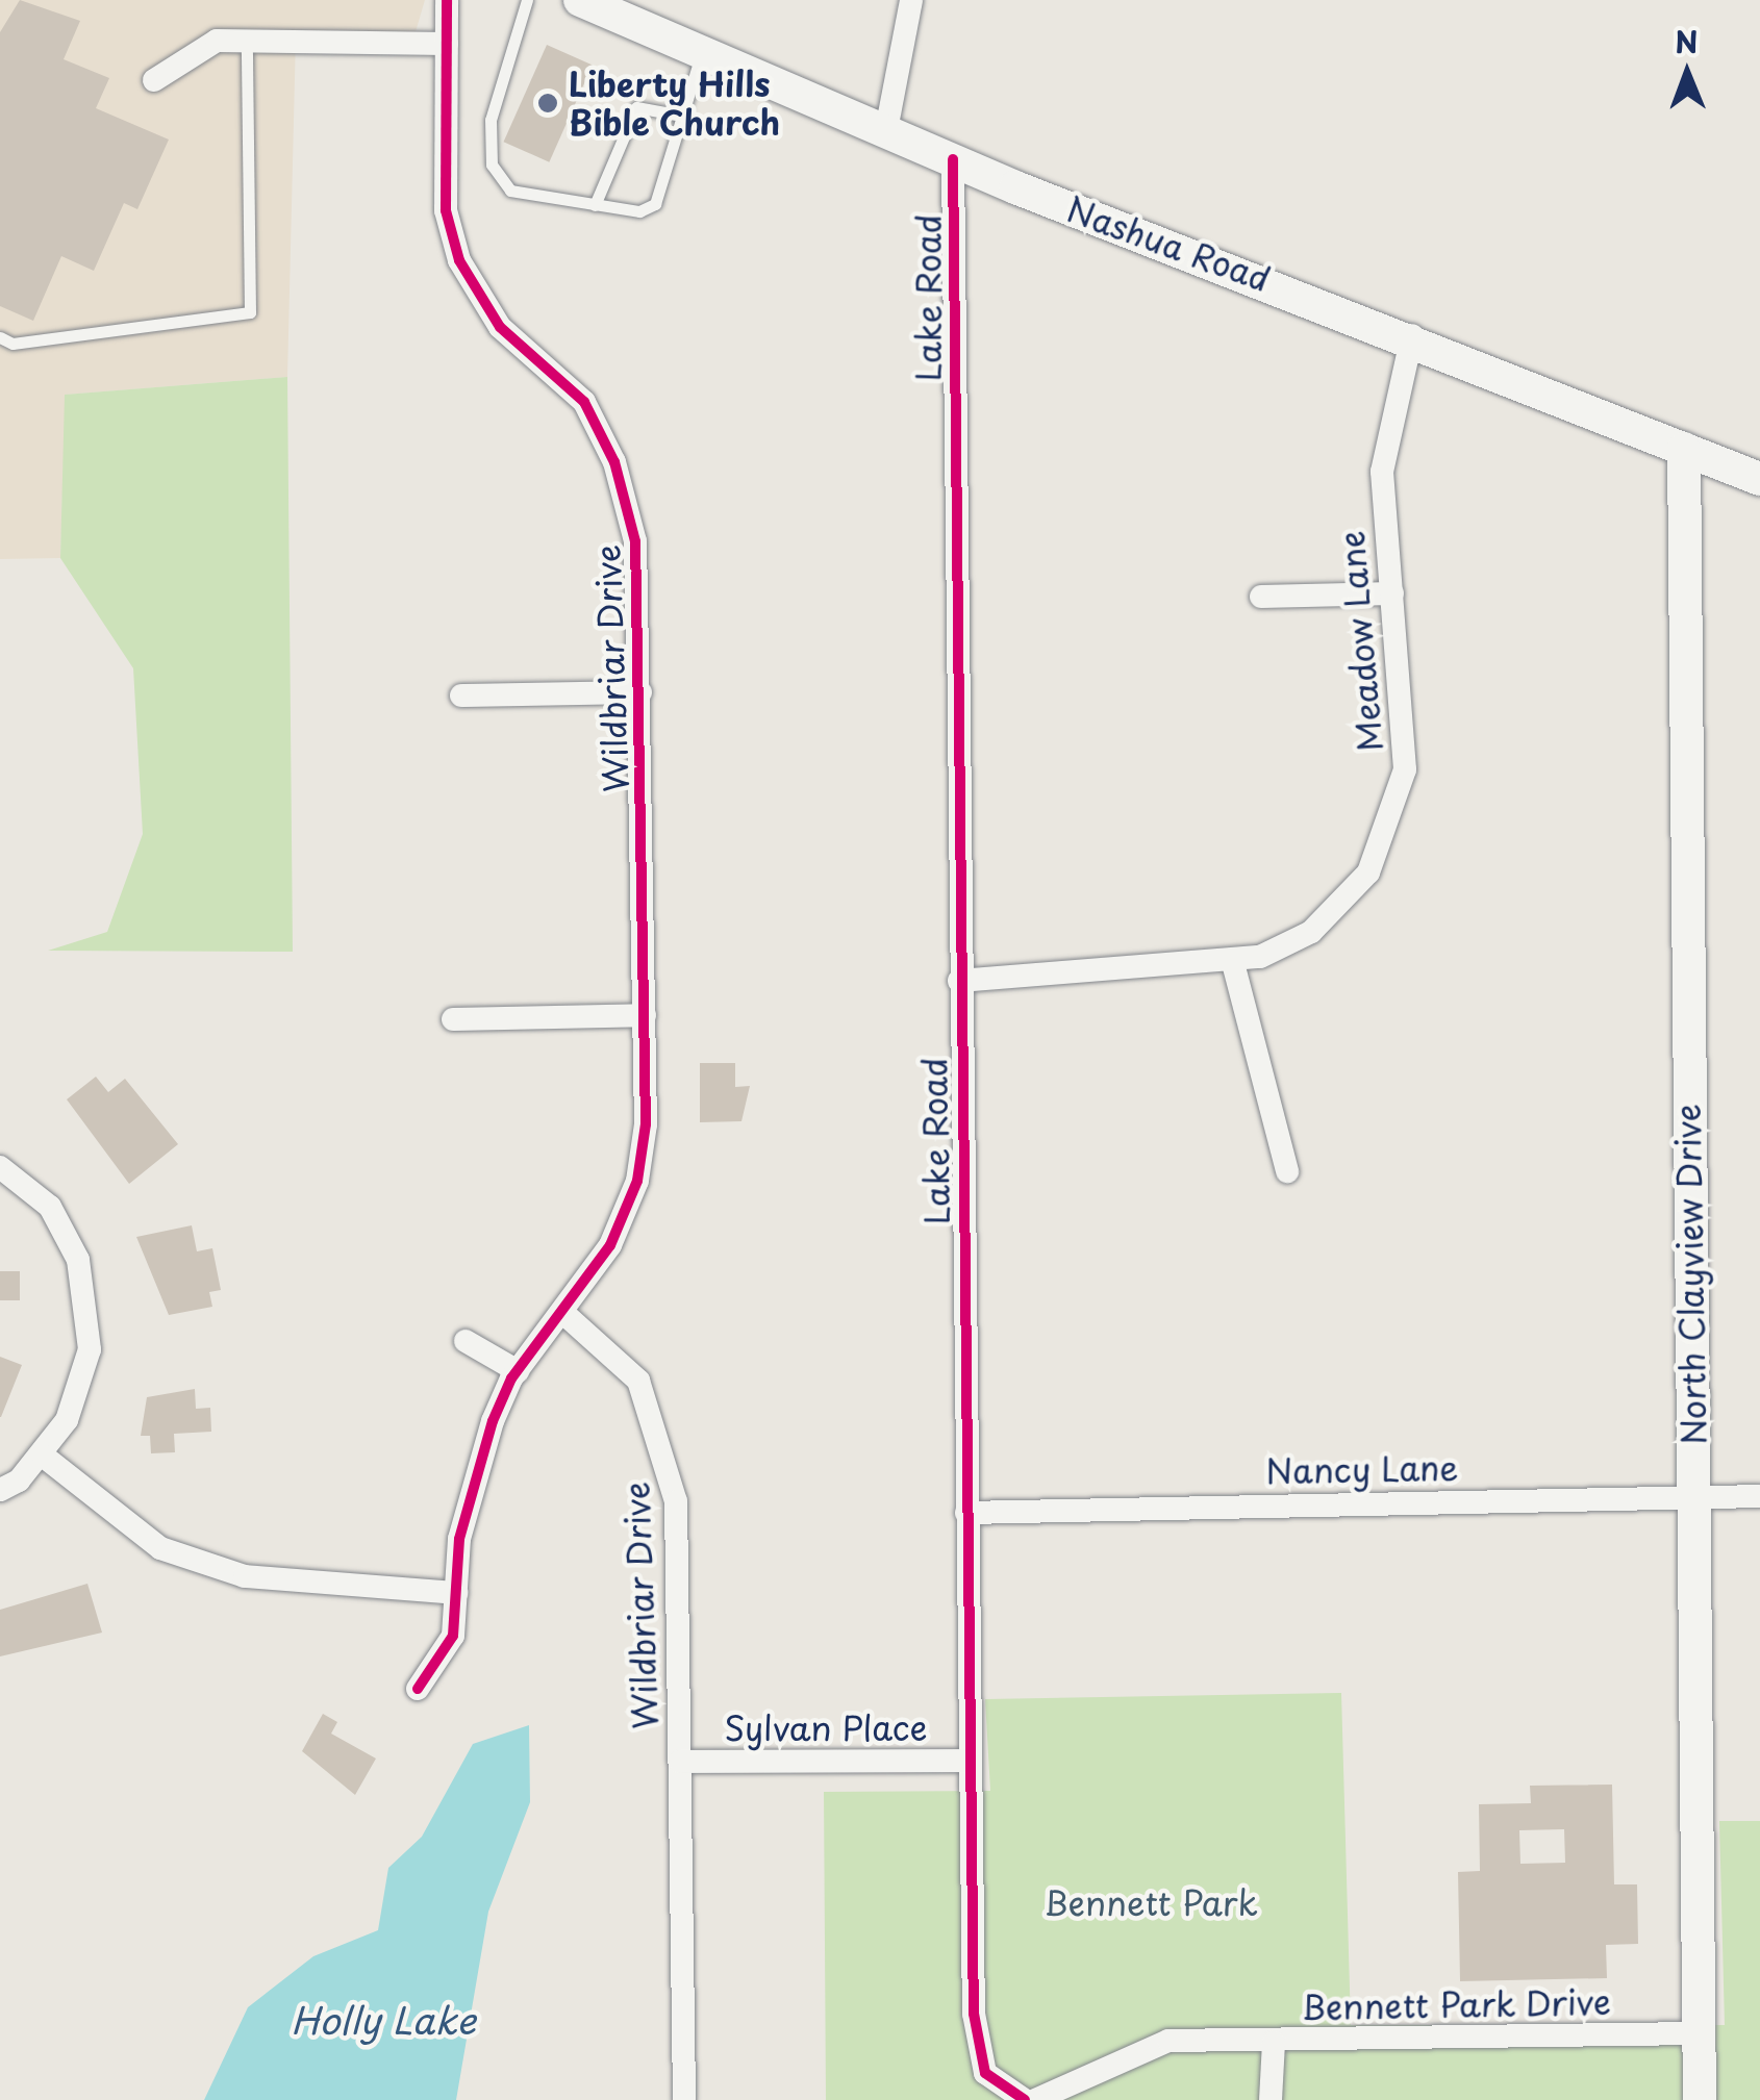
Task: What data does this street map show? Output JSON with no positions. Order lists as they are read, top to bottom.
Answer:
{
  "streets": {
    "street": [
      "Nashua Road",
      "Lake Road",
      "Meadow Lane",
      "Wildbriar Drive",
      "North Clayview Drive",
      "Nancy Lane",
      "Sylvan Place",
      "Bennett Park Drive"
    ]
  },
  "crossings": [
    ["Nashua Road", "Lake Road"],
    ["Nashua Road", "Meadow Lane"],
    ["Nashua Road", "North Clayview Drive"],
    ["Lake Road", "Meadow Lane"],
    ["Lake Road", "Nancy Lane"],
    ["Lake Road", "Sylvan Place"],
    ["Wildbriar Drive", "Sylvan Place"],
    ["North Clayview Drive", "Nancy Lane"],
    ["North Clayview Drive", "Bennett Park Drive"]
  ],
  "water": ["Holly Lake"],
  "parks": ["Bennett Park"],
  "places": ["Liberty Hills Bible Church"],
  "north": "top"
}
